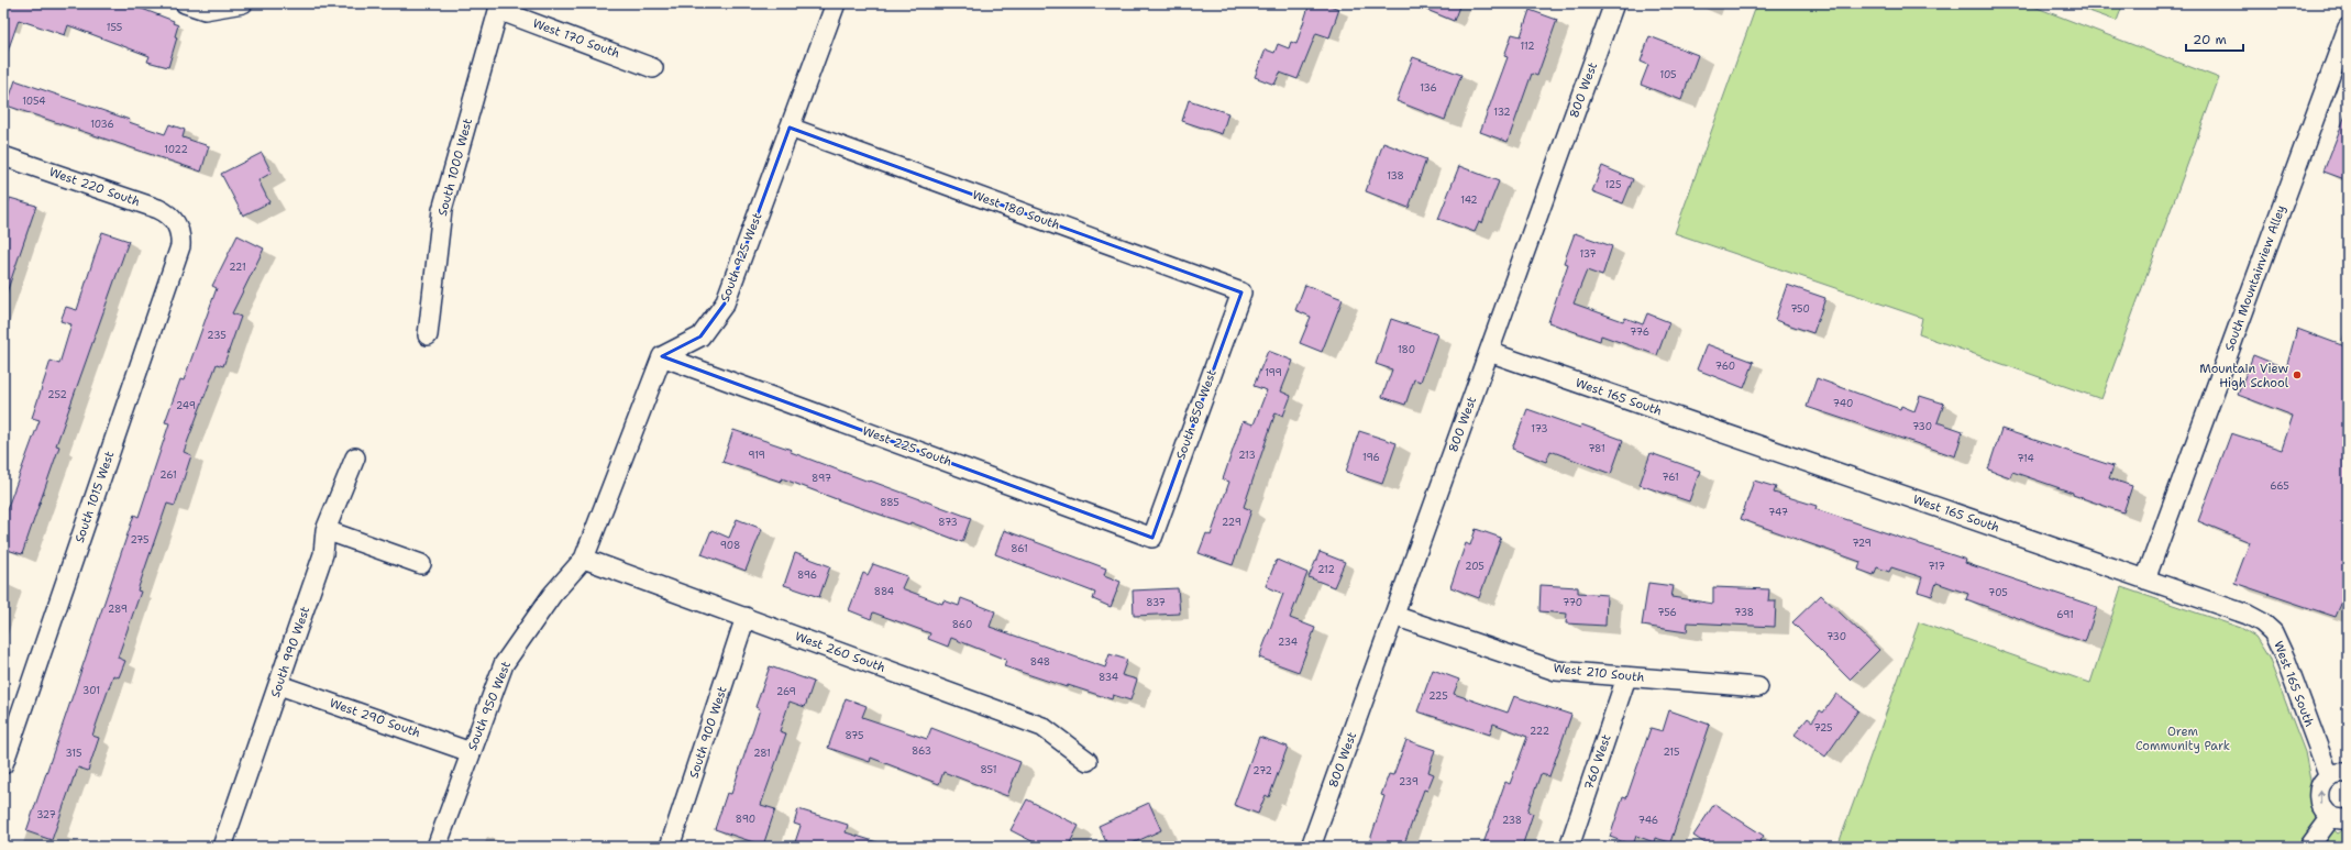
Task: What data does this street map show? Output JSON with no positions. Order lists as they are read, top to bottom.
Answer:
{
  "streets": {
    "street": [
      "West 170 South",
      "800 West",
      "South 1000 West",
      "West 220 South",
      "West 180 South",
      "South 925 West",
      "South Mountainview Alley",
      "West 165 South",
      "South 850 West",
      "West 225 South",
      "South 1015 West",
      "South 990 West",
      "West 260 South",
      "West 210 South",
      "South 950 West",
      "West 290 South",
      "South 900 West",
      "760 West"
    ]
  },
  "crossings": [
    ["West 170 South", "South 1000 West"],
    ["800 West", "West 165 South"],
    ["800 West", "West 210 South"],
    ["West 220 South", "South 1015 West"],
    ["West 180 South", "South 925 West"],
    ["West 180 South", "South 850 West"],
    ["South 925 West", "West 225 South"],
    ["South Mountainview Alley", "West 165 South"],
    ["South 850 West", "West 225 South"],
    ["South 990 West", "West 290 South"],
    ["West 260 South", "South 950 West"],
    ["West 260 South", "South 900 West"],
    ["West 210 South", "760 West"],
    ["South 950 West", "West 290 South"]
  ],
  "parks": ["Orem Community Park"],
  "places": ["Mountain View High School"],
  "house_numbers": [
    "155",
    "112",
    "105",
    "136",
    "1054",
    "132",
    "1036",
    "1022",
    "138",
    "125",
    "142",
    "137",
    "221",
    "750",
    "776",
    "235",
    "180",
    "760",
    "199",
    "252",
    "740",
    "249",
    "730",
    "173",
    "781",
    "919",
    "213",
    "196",
    "714",
    "261",
    "761",
    "897",
    "665",
    "885",
    "747",
    "873",
    "229",
    "275",
    "729",
    "908",
    "861",
    "205",
    "717",
    "212",
    "896",
    "884",
    "705",
    "837",
    "770",
    "289",
    "756",
    "738",
    "691",
    "860",
    "730",
    "234",
    "848",
    "834",
    "301",
    "269",
    "225",
    "725",
    "222",
    "875",
    "863",
    "215",
    "315",
    "281",
    "851",
    "272",
    "239",
    "327",
    "890",
    "238",
    "746"
  ],
  "scale_bar": "20 m"
}
